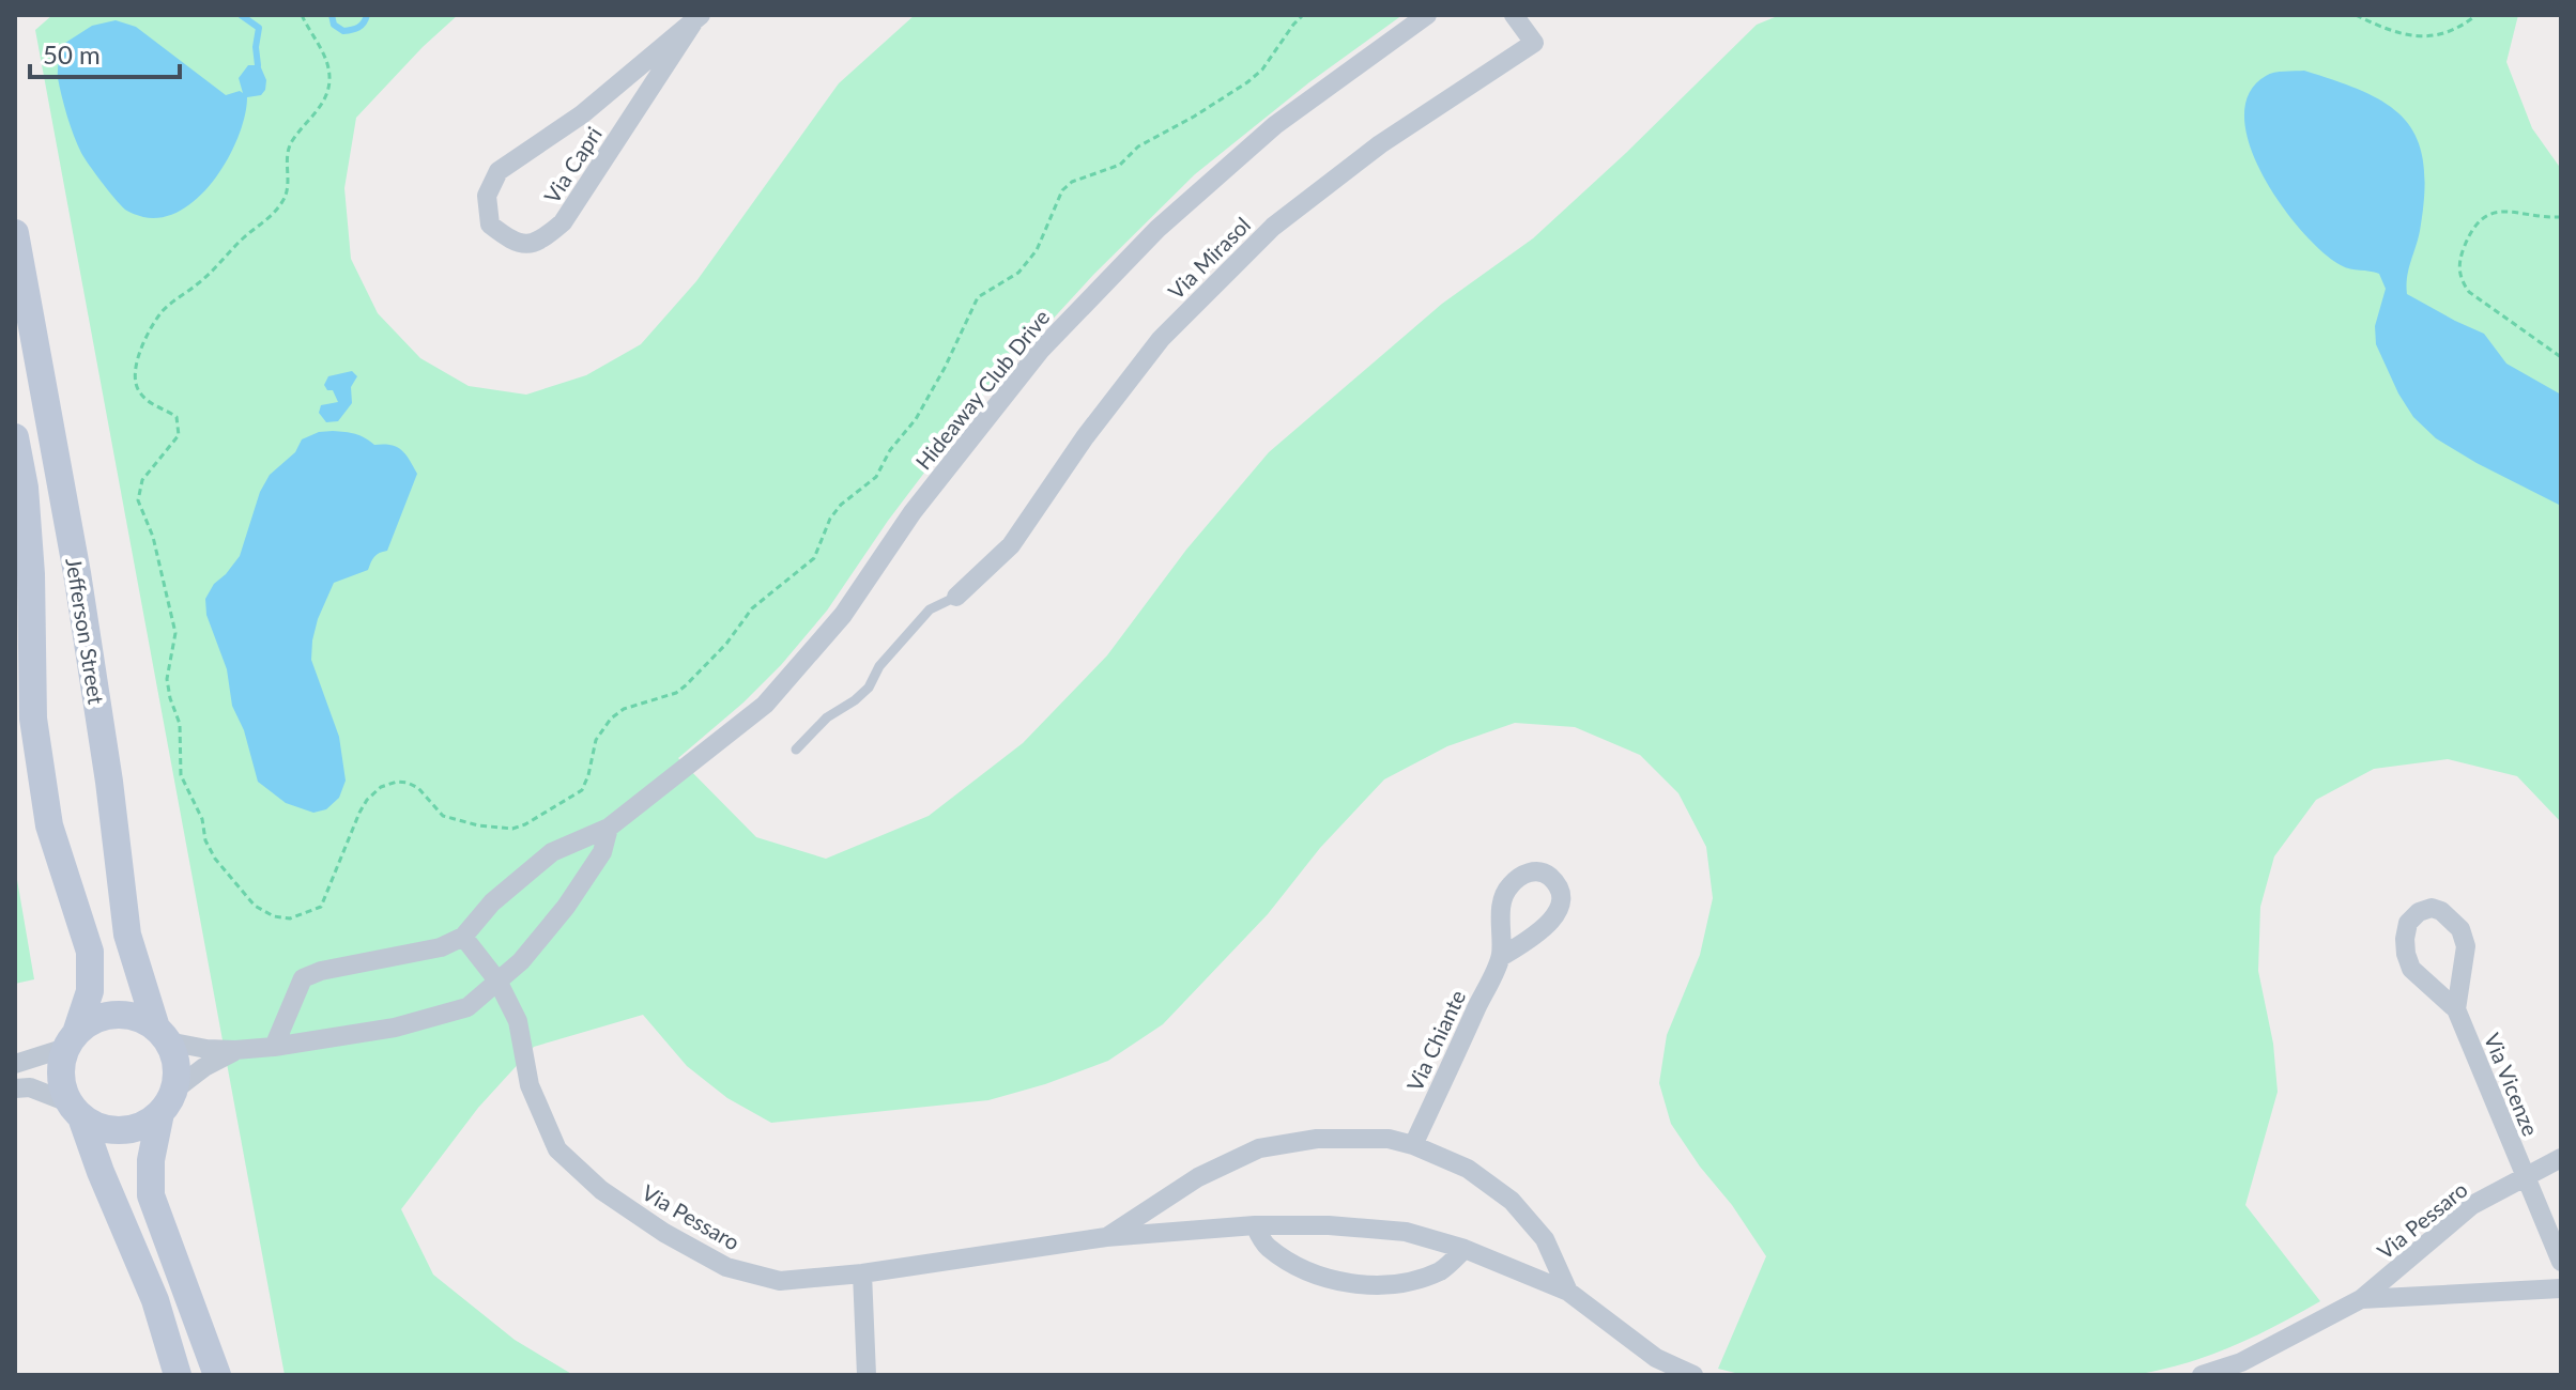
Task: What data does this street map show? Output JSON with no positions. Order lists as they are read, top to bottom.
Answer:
{
  "streets": {
    "main road": ["Jefferson Street"],
    "street": [
      "Via Capri",
      "Via Mirasol",
      "Hideaway Club Drive",
      "Via Chiante",
      "Via Vicenze",
      "Via Pessaro"
    ]
  },
  "crossings": [
    ["Hideaway Club Drive", "Jefferson Street"],
    ["Hideaway Club Drive", "Via Pessaro"],
    ["Via Chiante", "Via Pessaro"],
    ["Via Vicenze", "Via Pessaro"]
  ],
  "scale_bar": "50 m"
}
